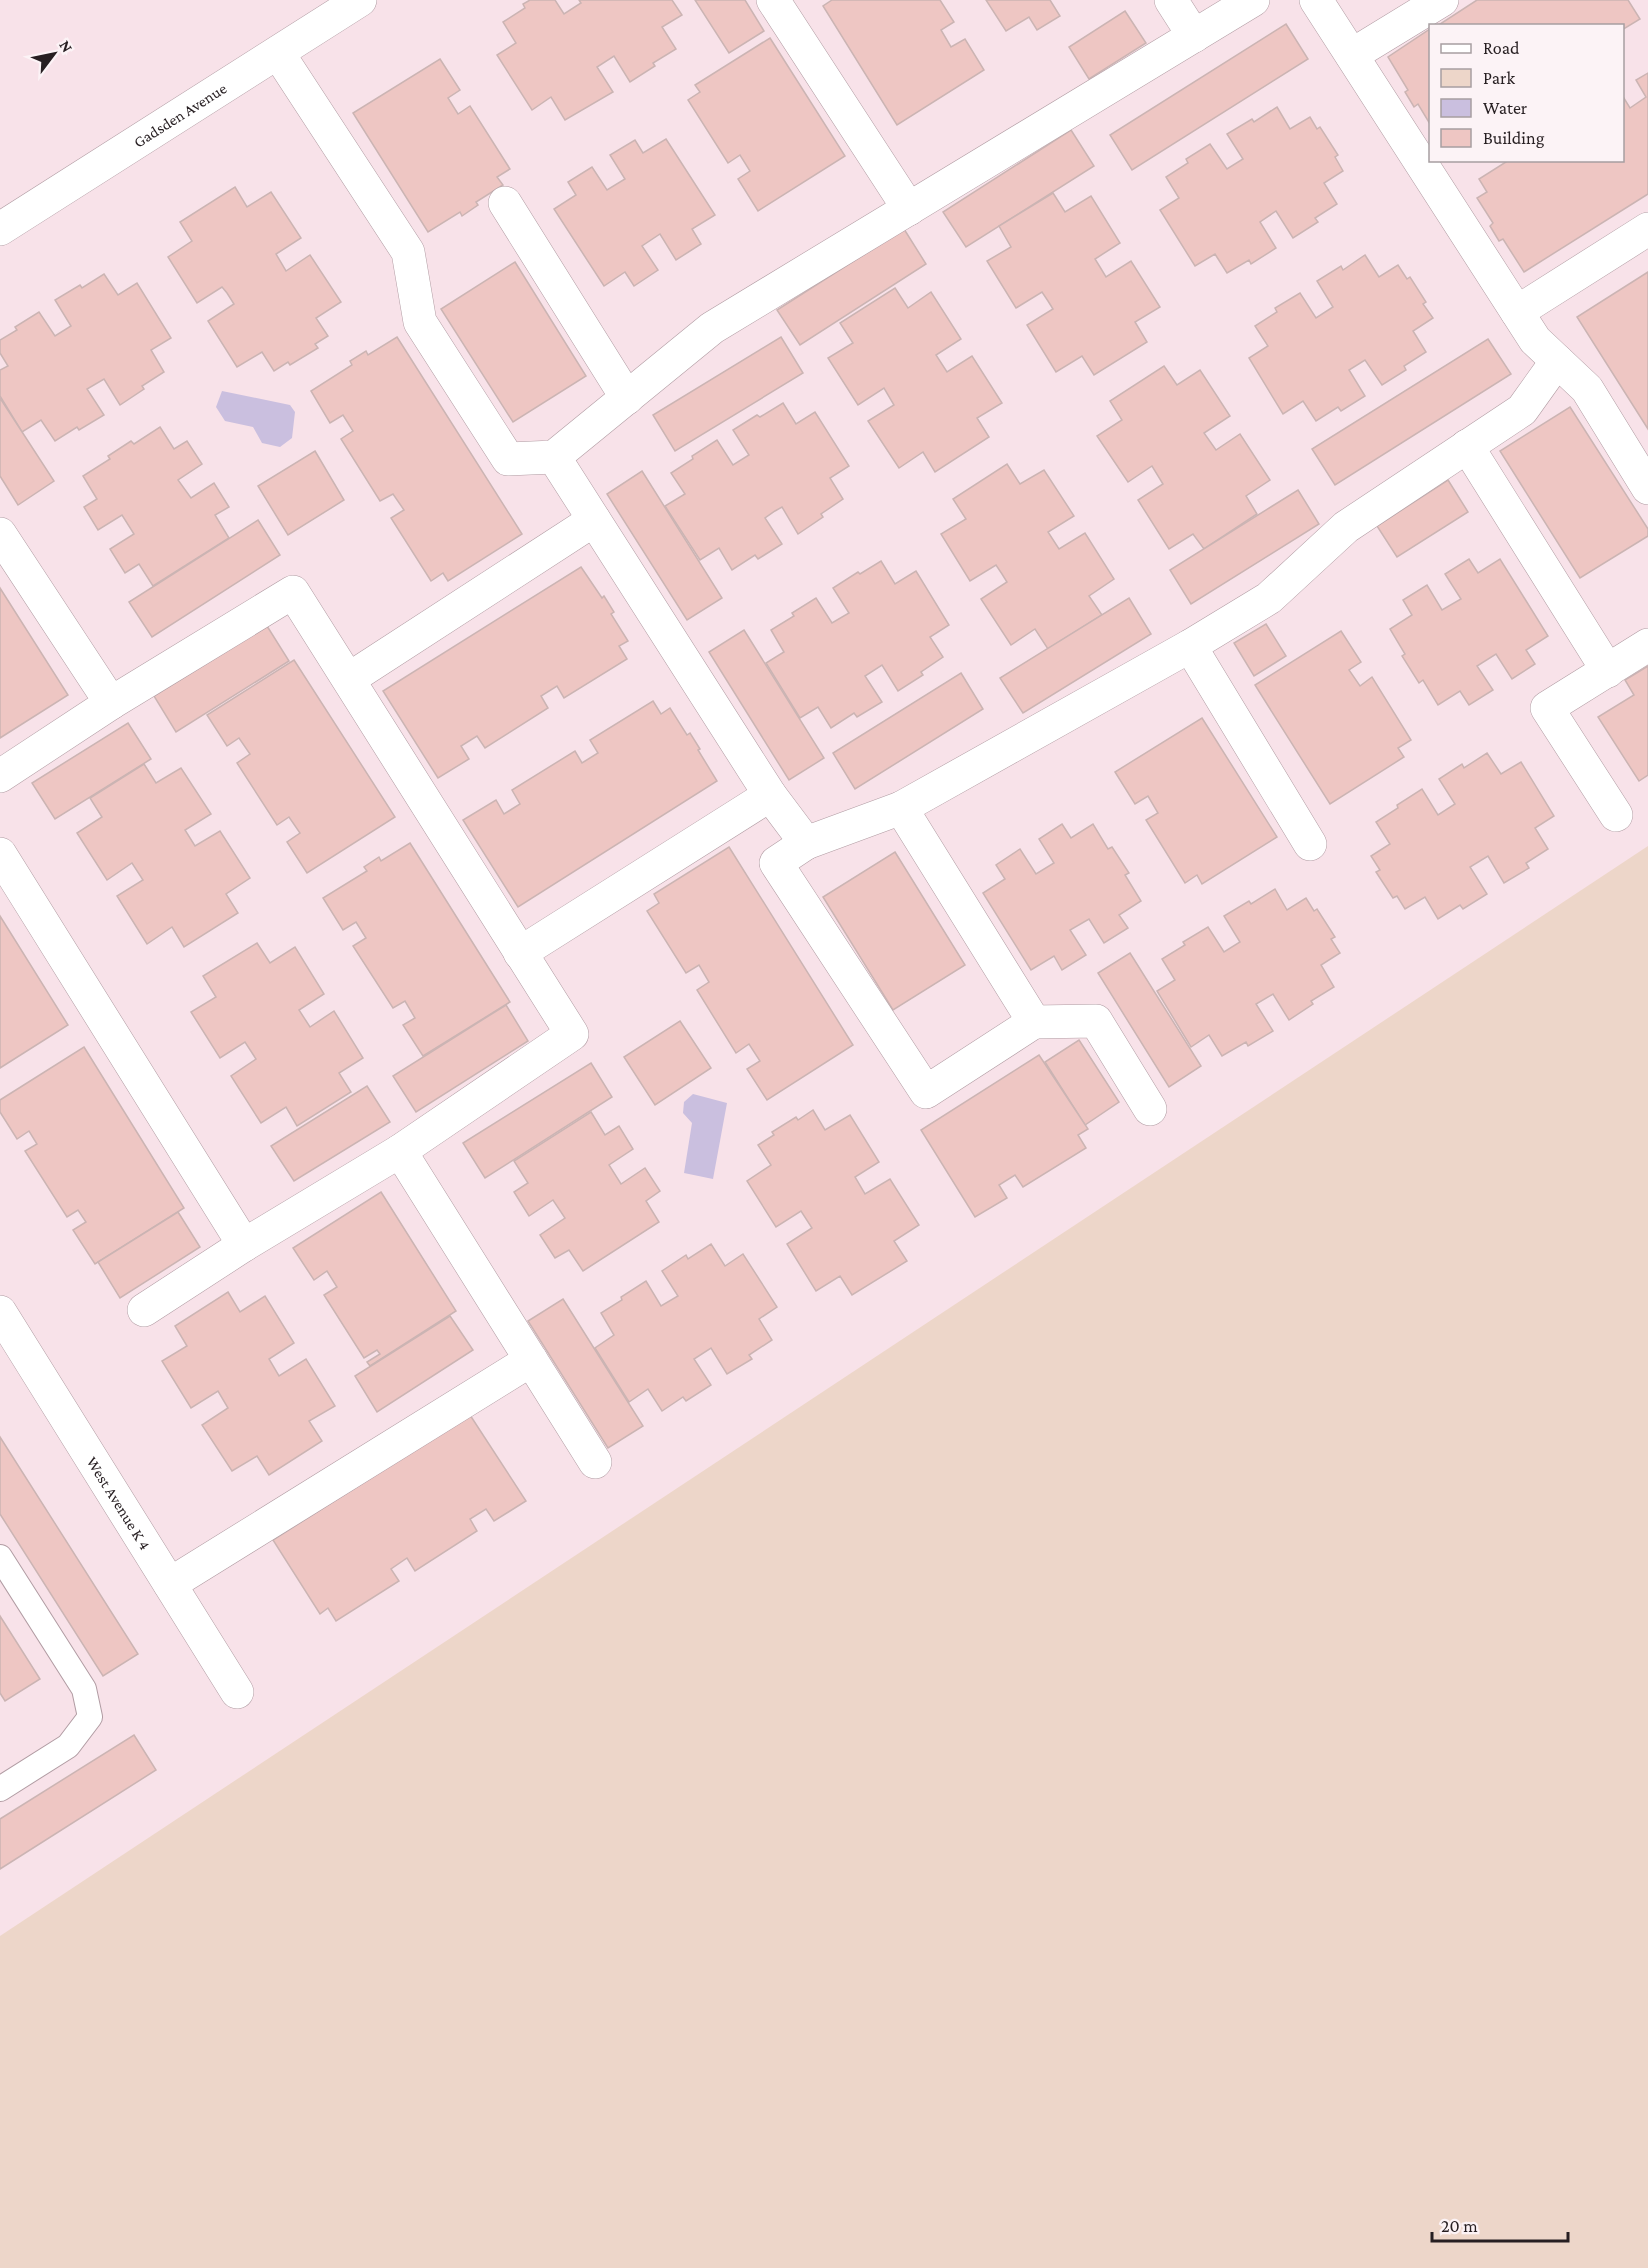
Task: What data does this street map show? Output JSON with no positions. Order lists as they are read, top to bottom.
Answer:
{
  "streets": {
    "street": ["Gadsden Avenue", "West Avenue K 4"]
  },
  "legend": [
    "Road",
    "Park",
    "Water",
    "Building"
  ],
  "scale_bar": "20 m",
  "north": "top right"
}
